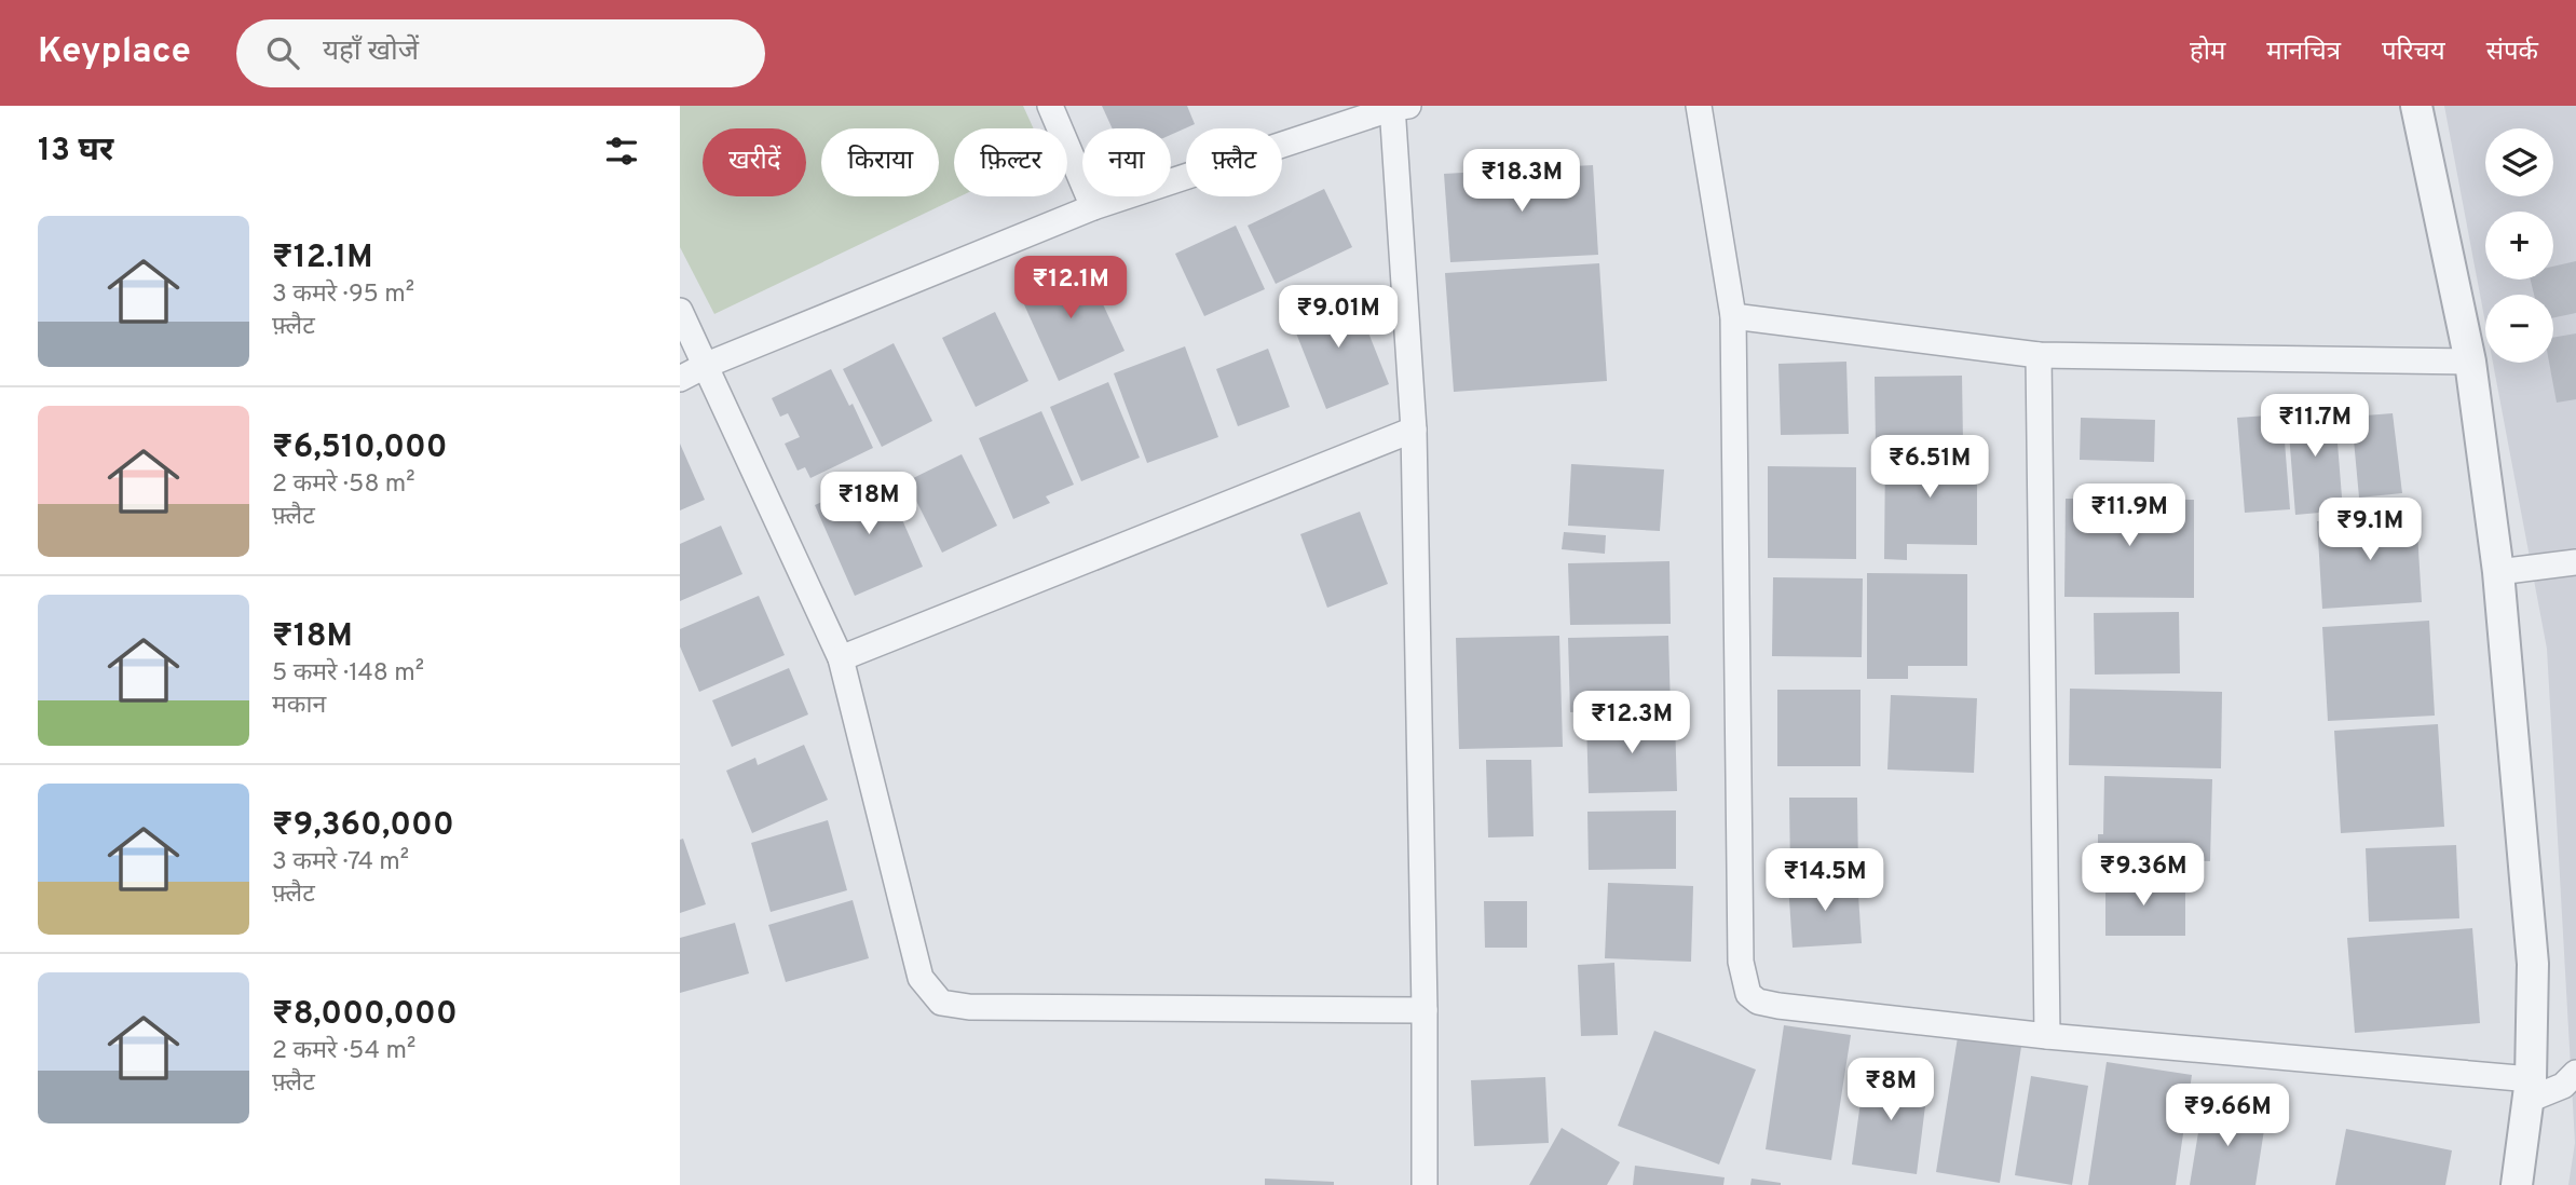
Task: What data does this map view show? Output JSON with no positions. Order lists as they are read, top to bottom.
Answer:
{
  "page": {
    "header": "Keyplace",
    "search": "यहाँ खोजें",
    "nav": [
      "होम",
      "मानचित्र",
      "परिचय",
      "संपर्क"
    ],
    "heading": "13 घर",
    "map_buttons": ["+", "−"],
    "chip": [
      "खरीदें",
      "किराया",
      "फ़िल्टर",
      "नया",
      "फ़्लैट"
    ],
    "price": [
      "₹18.3M",
      "₹12.1M",
      "₹9.01M",
      "₹11.7M",
      "₹6.51M",
      "₹18M",
      "₹11.9M",
      "₹9.1M",
      "₹12.3M",
      "₹9.36M",
      "₹14.5M",
      "₹8M",
      "₹9.66M"
    ],
    "list": [
      {
        "name": "₹12.1M",
        "note": "3 कमरे · 95 m² · फ़्लैट"
      },
      {
        "name": "₹6,510,000",
        "note": "2 कमरे · 58 m² · फ़्लैट"
      },
      {
        "name": "₹18M",
        "note": "5 कमरे · 148 m² · मकान"
      },
      {
        "name": "₹9,360,000",
        "note": "3 कमरे · 74 m² · फ़्लैट"
      },
      {
        "name": "₹8,000,000",
        "note": "2 कमरे · 54 m² · फ़्लैट"
      }
    ]
  }
}
